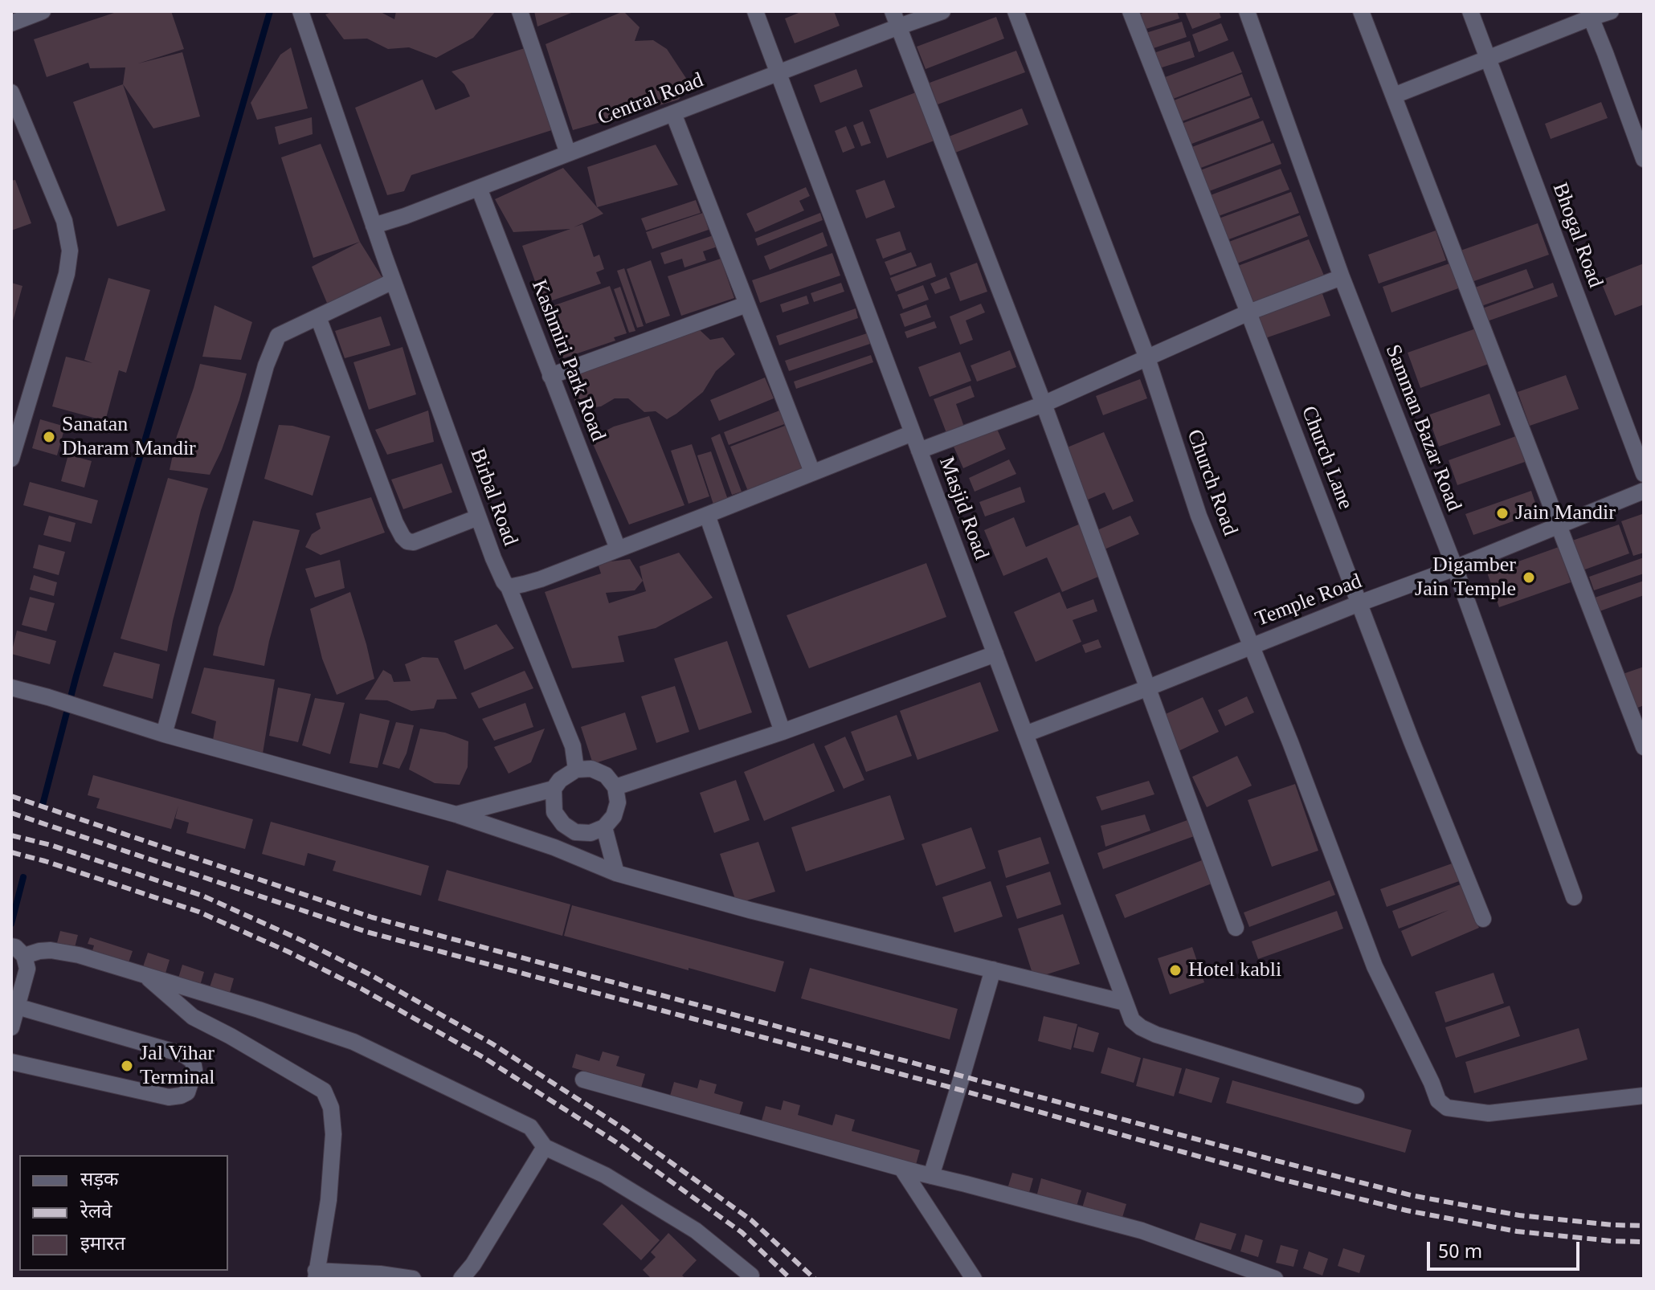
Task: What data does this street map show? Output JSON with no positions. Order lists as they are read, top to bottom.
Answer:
{
  "streets": {
    "street": [
      "Central Road",
      "Bhogal Road",
      "Kashmiri Park Road",
      "Samman Bazar Road",
      "Church Lane",
      "Church Road",
      "Birbal Road",
      "Masjid Road",
      "Temple Road"
    ]
  },
  "crossings": [
    ["Central Road", "Kashmiri Park Road"],
    ["Central Road", "Birbal Road"],
    ["Central Road", "Masjid Road"],
    ["Samman Bazar Road", "Temple Road"],
    ["Church Lane", "Temple Road"],
    ["Church Road", "Temple Road"],
    ["Masjid Road", "Temple Road"]
  ],
  "places": [
    "Sanatan Dharam Mandir",
    "Jain Mandir",
    "Digamber Jain Temple",
    "Hotel kabli",
    "Jal Vihar Terminal"
  ],
  "legend": ["सड़क", "रेलवे", "इमारत"],
  "scale_bar": "50 m"
}
